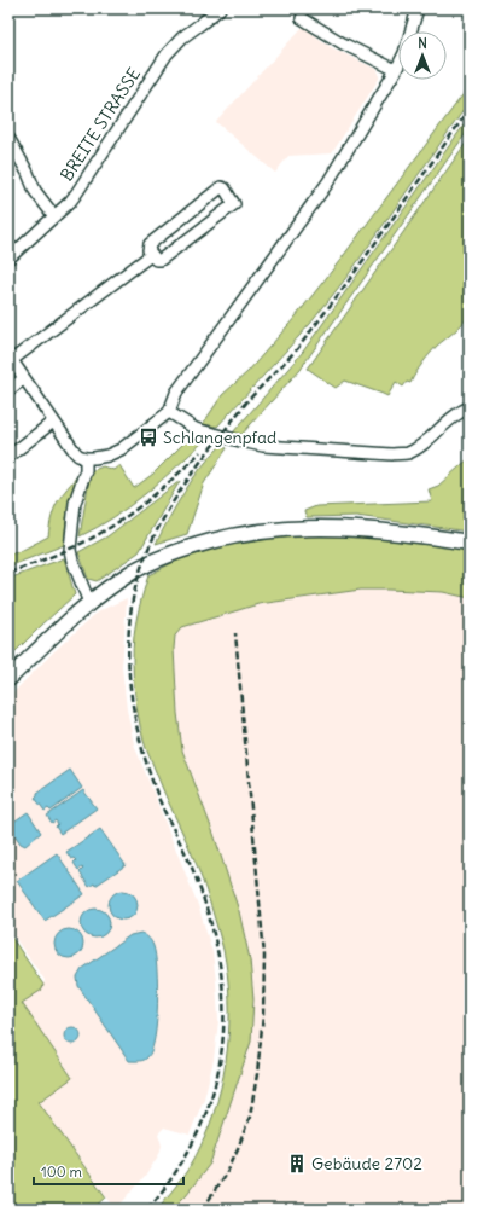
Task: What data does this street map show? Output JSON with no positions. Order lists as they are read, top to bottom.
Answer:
{
  "streets": {
    "street": ["BREITE STRASSE"]
  },
  "places": {
    "bus stop": ["Schlangenpfad"],
    "building": ["Gebäude 2702"]
  },
  "scale_bar": "100 m",
  "north": "top"
}
